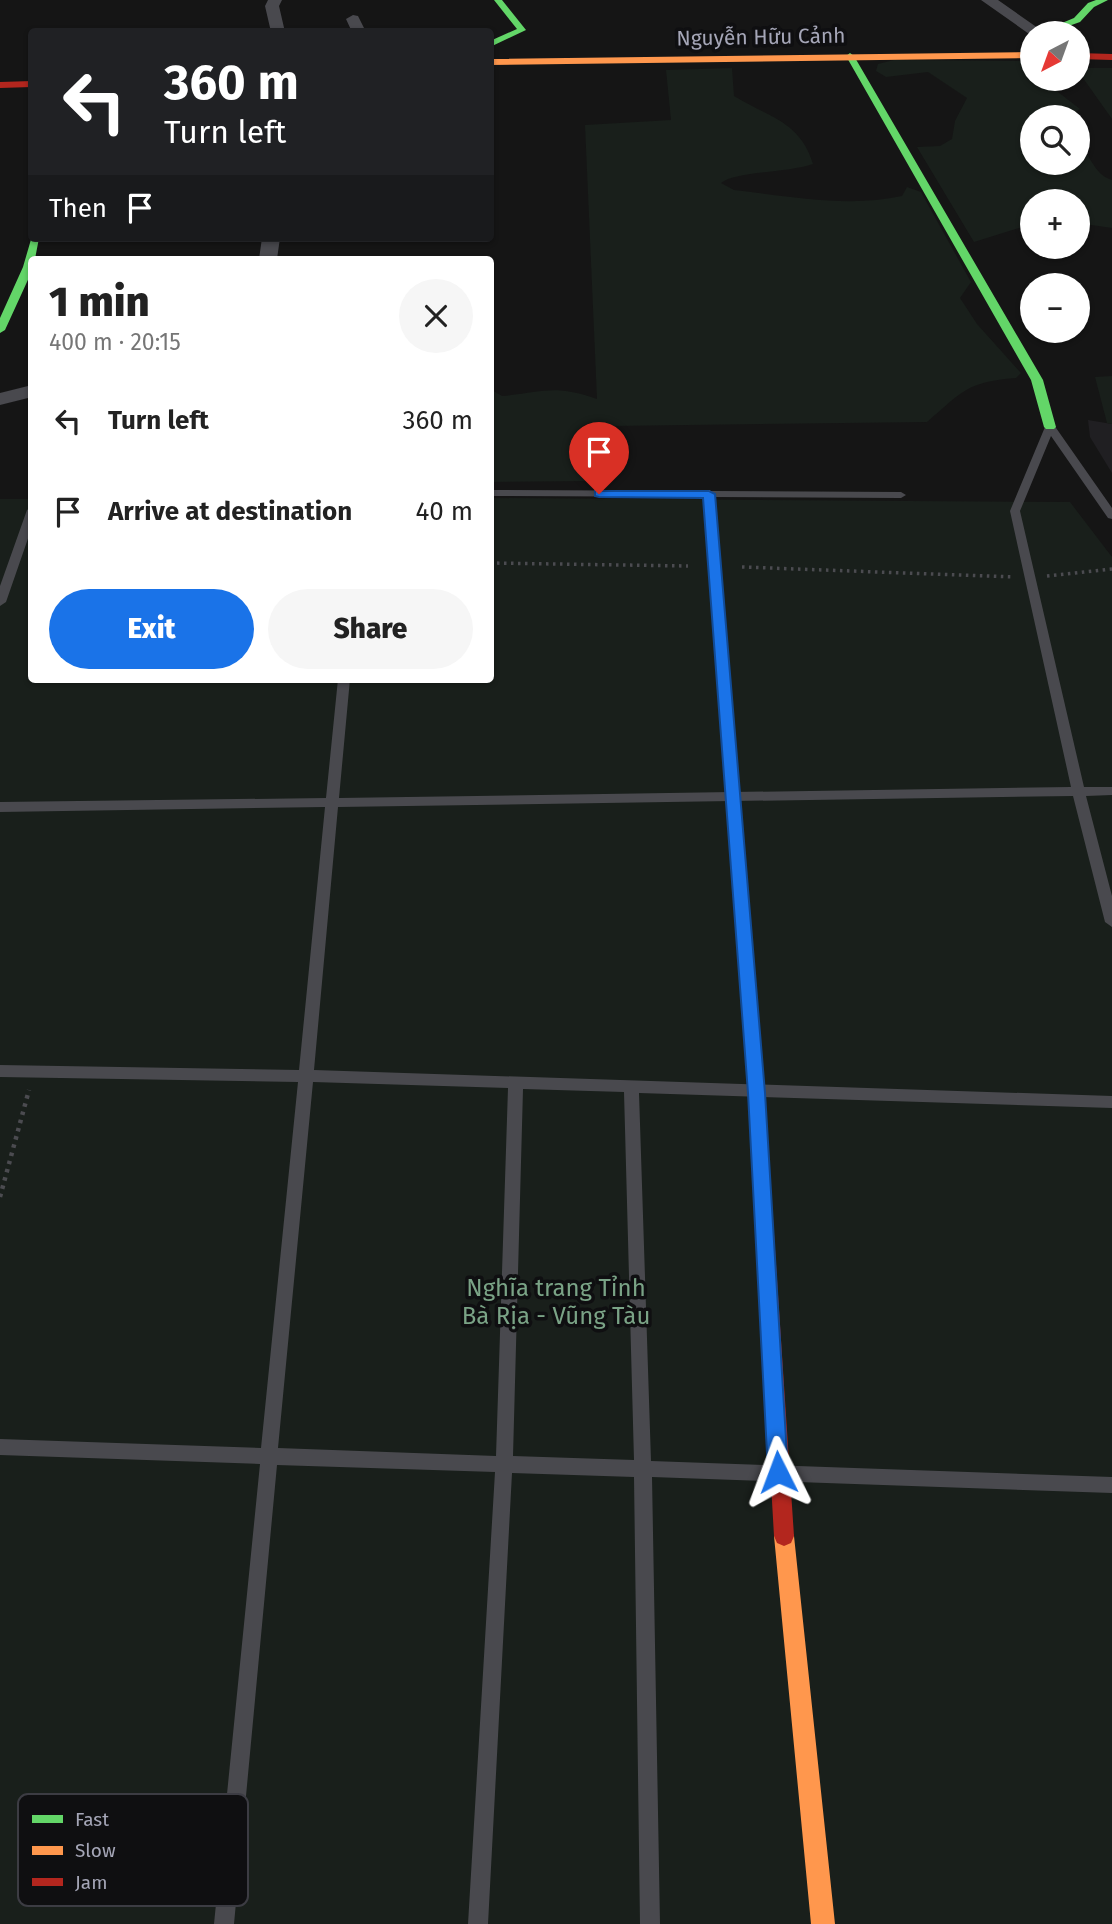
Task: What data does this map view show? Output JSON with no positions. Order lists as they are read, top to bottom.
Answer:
{
  "streets": {
    "street": ["Nguyễn Hữu Cảnh"]
  },
  "parks": ["Nghĩa trang Tỉnh Bà Rịa - Vũng Tàu"],
  "legend": ["Fast", "Slow", "Jam"],
  "north": "bottom left",
  "page": {
    "map_buttons": ["+", "−"],
    "turn": ["360 m", "Turn left"],
    "then": "Then",
    "heading": ["1 min", "400 m · 20:15"],
    "list": [
      {
        "name": "Turn left",
        "value": "360 m"
      },
      {
        "name": "Arrive at destination",
        "value": "40 m"
      }
    ],
    "buttons": ["Exit", "Share"]
  }
}
